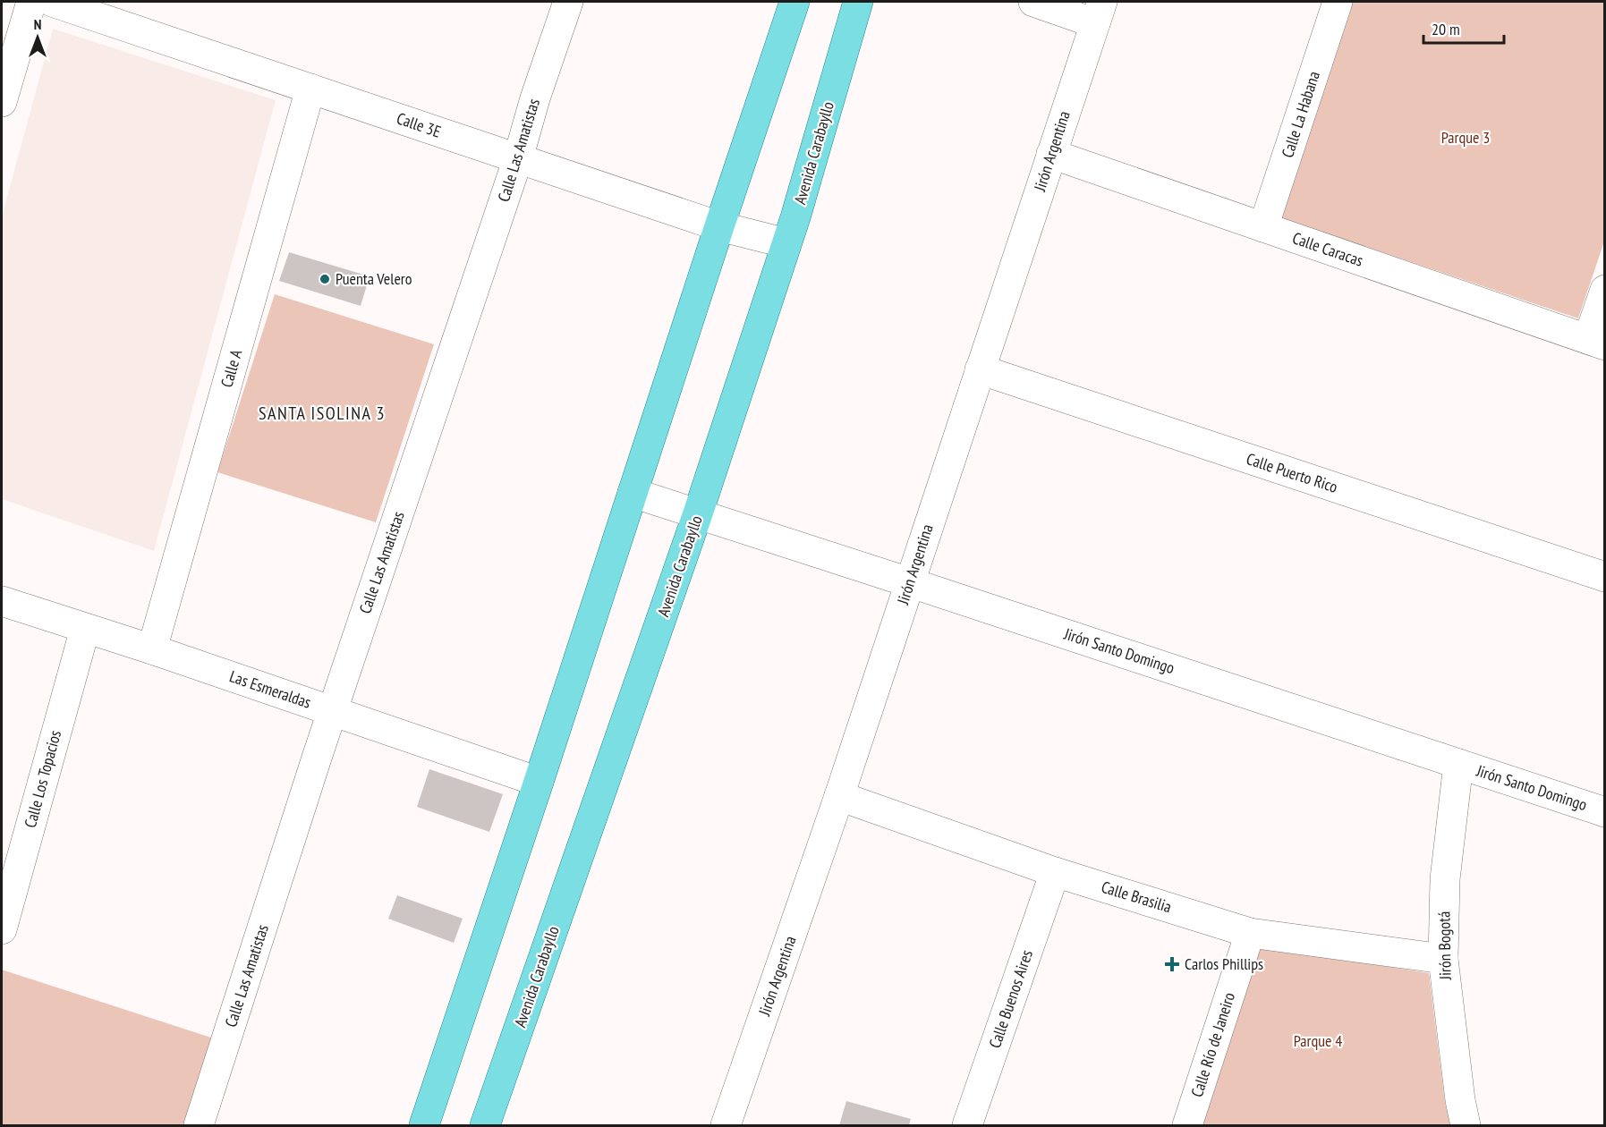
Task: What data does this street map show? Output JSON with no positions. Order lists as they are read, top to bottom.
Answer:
{
  "streets": {
    "main road": ["Avenida Carabayllo"],
    "street": [
      "Calle La Habana",
      "Calle 3E",
      "Calle Las Amatistas",
      "Jirón Argentina",
      "Calle Caracas",
      "Calle A",
      "Calle Puerto Rico",
      "Jirón Santo Domingo",
      "Las Esmeraldas",
      "Calle Los Topacios",
      "Calle Brasilia",
      "Jirón Bogotá",
      "Calle Buenos Aires",
      "Calle Río de Janeiro"
    ]
  },
  "crossings": [
    ["Calle La Habana", "Calle Caracas"],
    ["Calle 3E", "Calle Las Amatistas"],
    ["Calle 3E", "Avenida Carabayllo"],
    ["Calle 3E", "Calle A"],
    ["Calle Las Amatistas", "Las Esmeraldas"],
    ["Jirón Argentina", "Calle Caracas"],
    ["Jirón Argentina", "Calle Puerto Rico"],
    ["Jirón Argentina", "Jirón Santo Domingo"],
    ["Jirón Argentina", "Calle Brasilia"],
    ["Avenida Carabayllo", "Jirón Santo Domingo"],
    ["Calle A", "Las Esmeraldas"],
    ["Jirón Santo Domingo", "Jirón Bogotá"],
    ["Las Esmeraldas", "Calle Los Topacios"],
    ["Calle Brasilia", "Jirón Bogotá"],
    ["Calle Brasilia", "Calle Buenos Aires"],
    ["Calle Brasilia", "Calle Río de Janeiro"]
  ],
  "districts": ["SANTA ISOLINA 3"],
  "parks": ["Parque 3", "Parque 4"],
  "places": {
    "other": ["Puenta Velero"],
    "health": ["Carlos Phillips"]
  },
  "scale_bar": "20 m",
  "north": "top"
}
